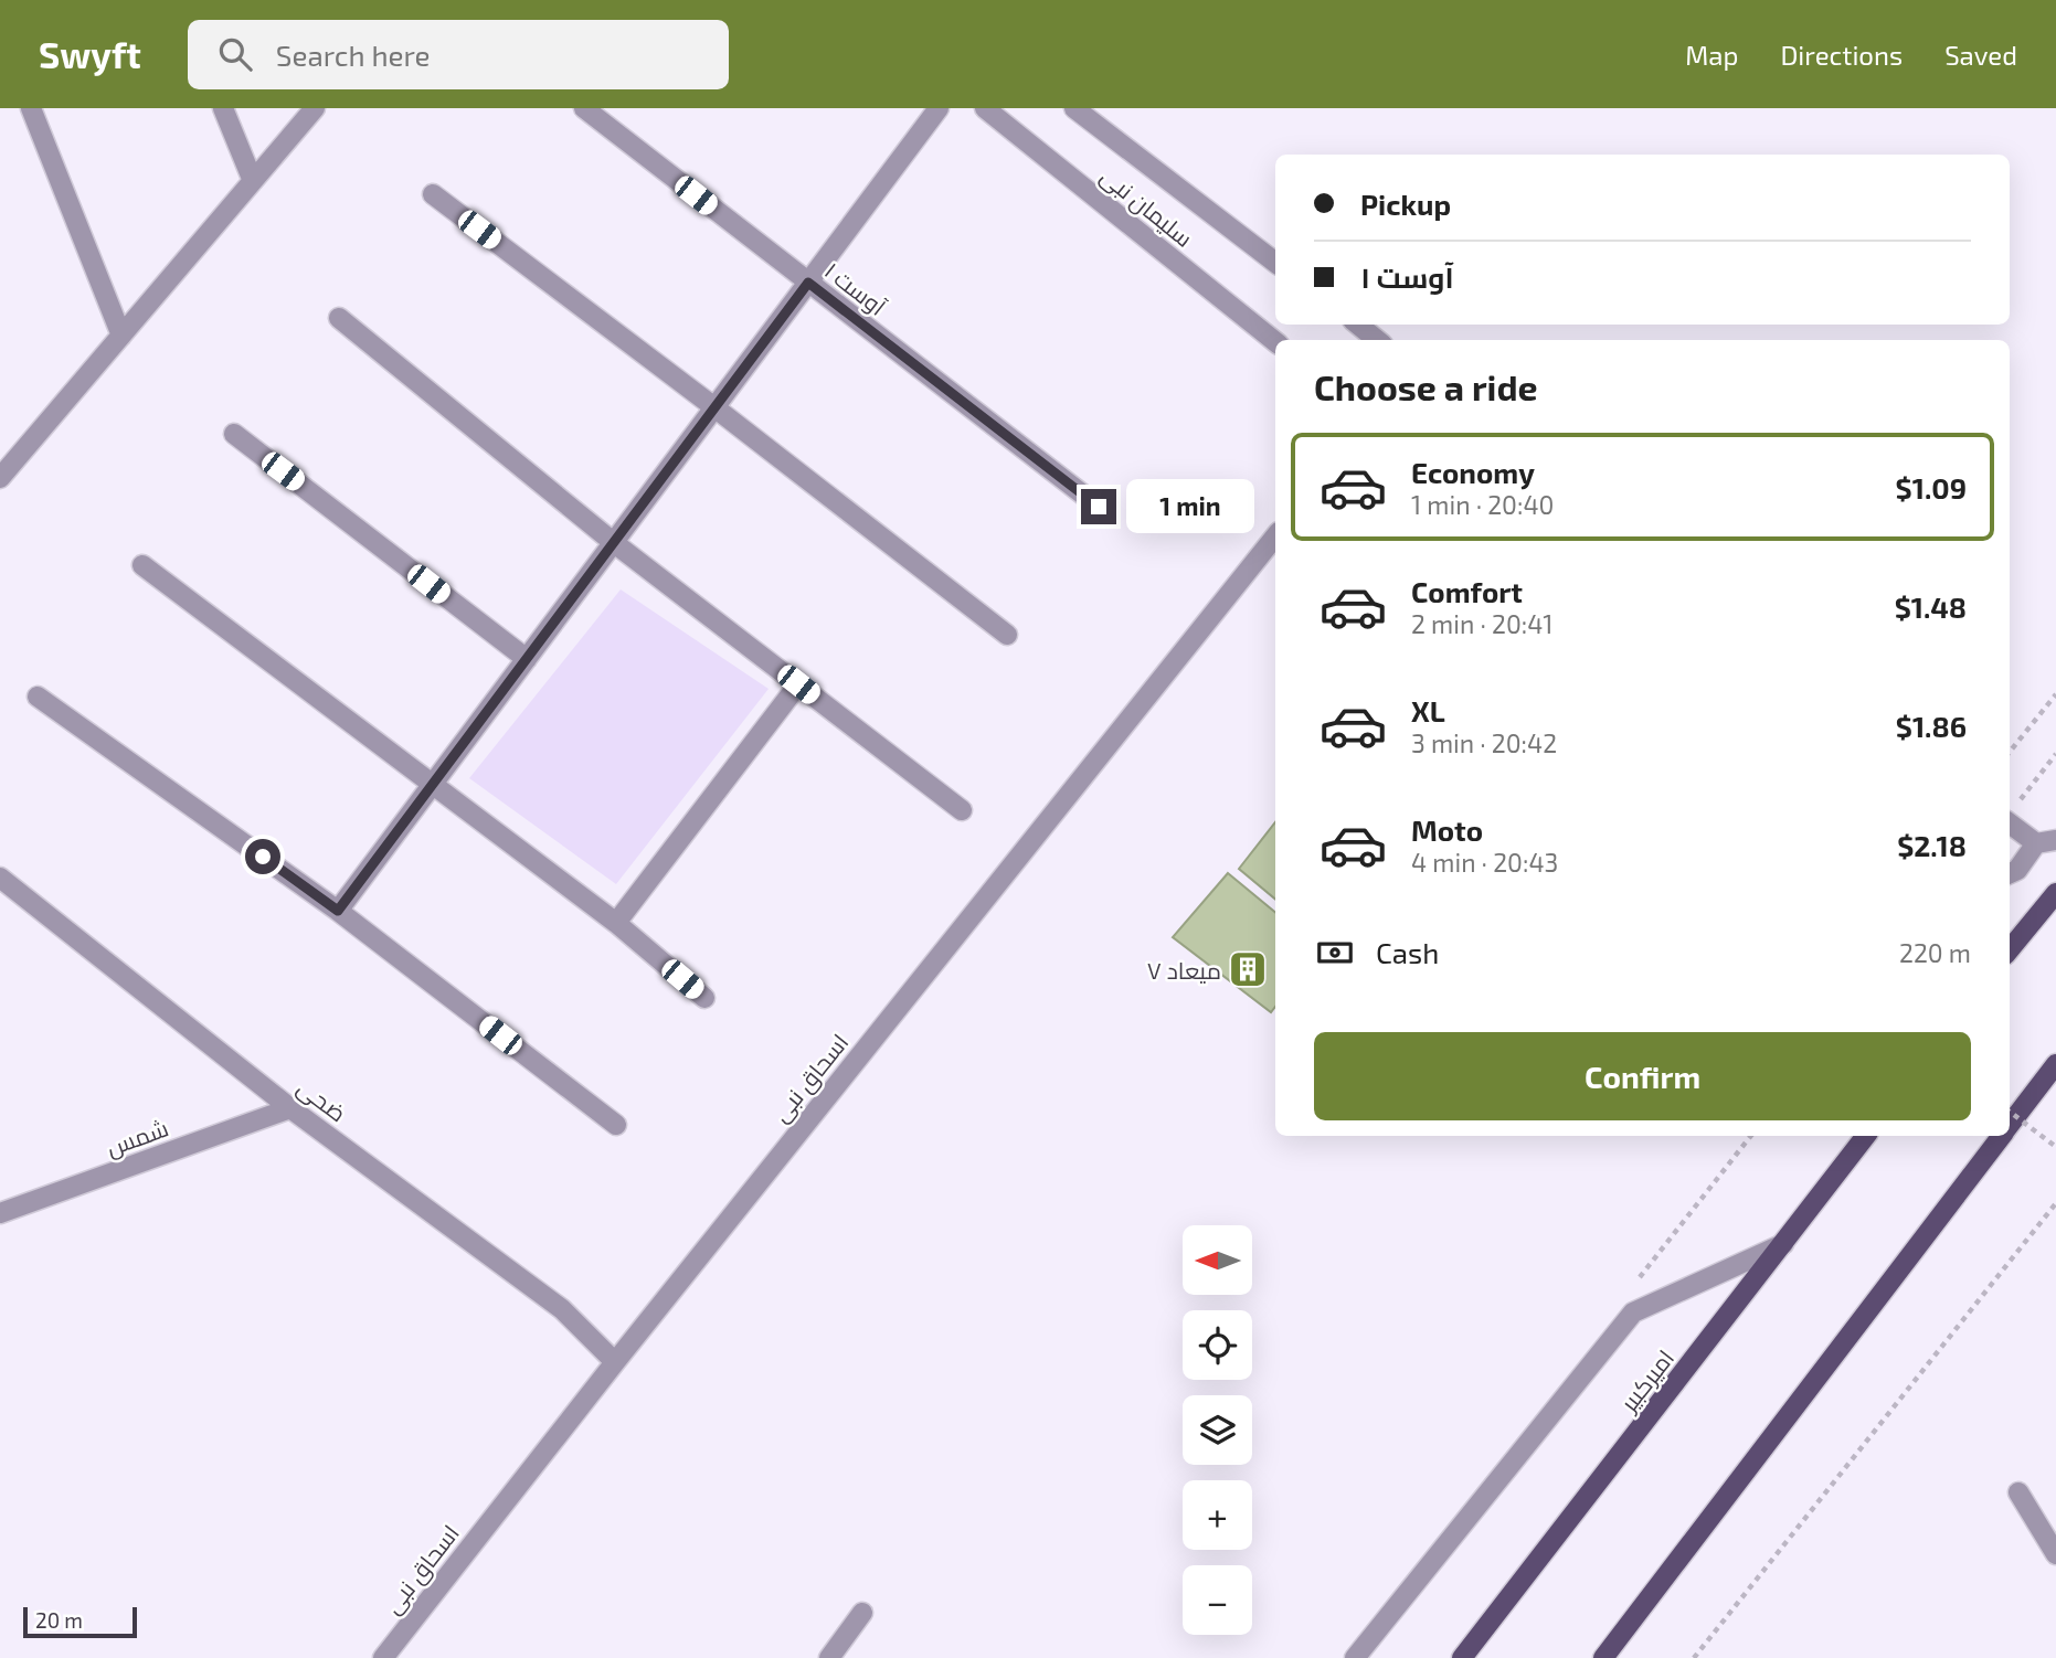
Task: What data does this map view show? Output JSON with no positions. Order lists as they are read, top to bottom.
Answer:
{
  "streets": {
    "main road": ["امیرکبیر"],
    "street": [
      "سلیمان نبی",
      "آوست ١",
      "اسحاق نبی",
      "ضحی",
      "شمس"
    ]
  },
  "crossings": [
    ["اسحاق نبی", "ضحی"],
    ["ضحی", "شمس"]
  ],
  "places": {
    "building": ["میعاد ۷"]
  },
  "scale_bar": "20 m",
  "north": "left",
  "page": {
    "header": "Swyft",
    "search": "Search here",
    "nav": ["Map", "Directions", "Saved"],
    "banner": ["Pickup", "آوست ١"],
    "heading": "Choose a ride",
    "list": [
      {
        "name": "Economy",
        "note": "1 min · 20:40",
        "value": "$1.09"
      },
      {
        "name": "Comfort",
        "note": "2 min · 20:41",
        "value": "$1.48"
      },
      {
        "name": "XL",
        "note": "3 min · 20:42",
        "value": "$1.86"
      },
      {
        "name": "Moto",
        "note": "4 min · 20:43",
        "value": "$2.18"
      }
    ],
    "bubble": "1 min",
    "pay": ["Cash", "220 m"],
    "buttons": "Confirm",
    "map_buttons": ["+", "−"],
    "scale": "20 m"
  }
}
